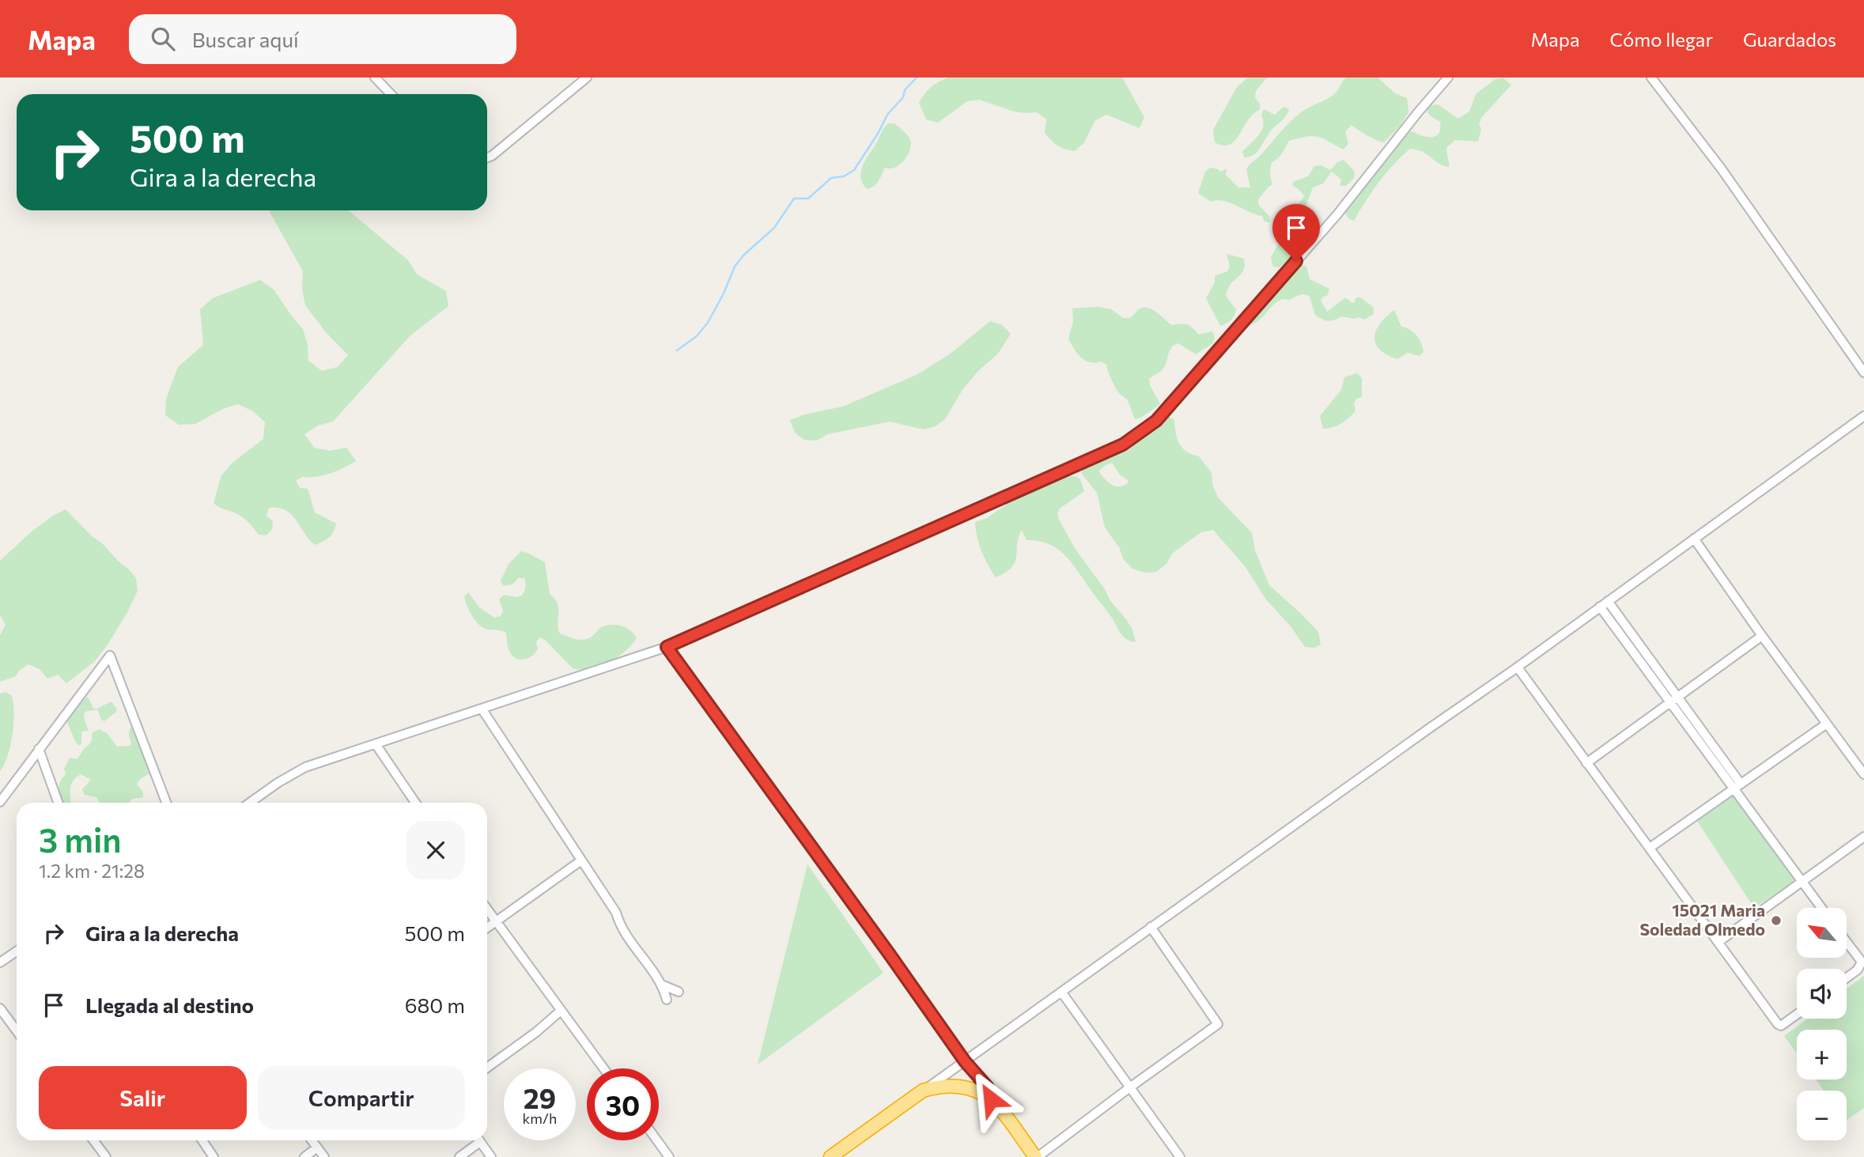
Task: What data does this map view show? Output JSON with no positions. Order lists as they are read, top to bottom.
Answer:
{
  "places": ["15021 Maria Soledad Olmedo"],
  "north": "top left",
  "page": {
    "header": "Mapa",
    "search": "Buscar aquí",
    "nav": ["Mapa", "Cómo llegar", "Guardados"],
    "turn": ["500 m", "Gira a la derecha"],
    "heading": ["3 min", "1.2 km · 21:28"],
    "list": [
      {
        "name": "Gira a la derecha",
        "value": "500 m"
      },
      {
        "name": "Llegada al destino",
        "value": "680 m"
      }
    ],
    "map_buttons": ["+", "−"],
    "buttons": ["Salir", "Compartir"],
    "speed": "29 km/h",
    "limit": "30"
  }
}
